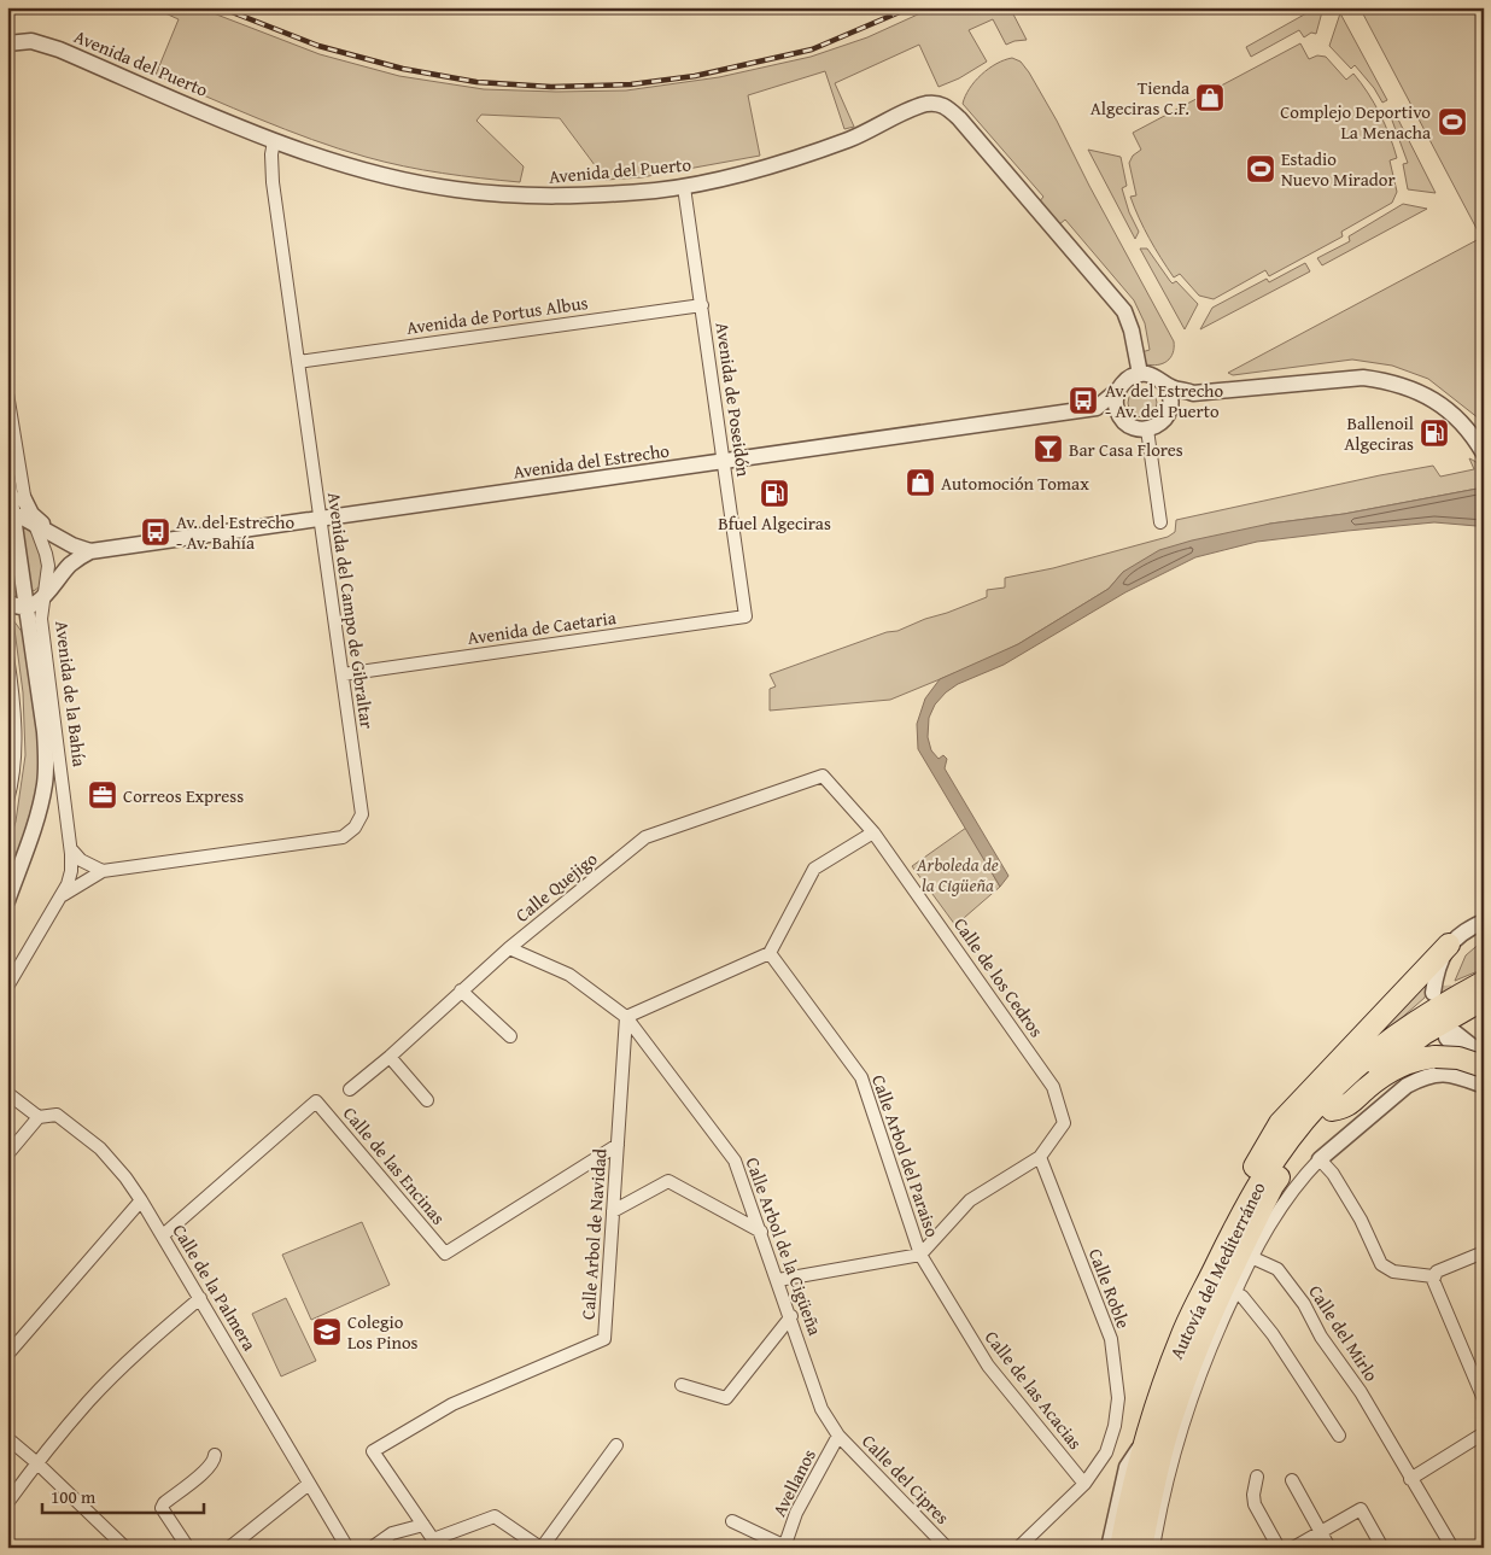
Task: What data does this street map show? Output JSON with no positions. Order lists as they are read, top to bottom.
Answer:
{
  "streets": {
    "highway": ["Autovía del Mediterráneo"],
    "street": [
      "Avenida del Puerto",
      "Avenida de Portus Albus",
      "Avenida de Poseidón",
      "Avenida del Estrecho",
      "Avenida del Campo de Gibraltar",
      "Avenida de Caetaria",
      "Avenida de la Bahía",
      "Calle Quejigo",
      "Calle de los Cedros",
      "Calle Arbol del Paraiso",
      "Calle de las Encinas",
      "Calle Arbol de Navidad",
      "Calle Arbol de la Cigüeña",
      "Calle de la Palmera",
      "Calle Roble",
      "Calle del Mirlo",
      "Calle de las Acacias",
      "Calle del Cipres",
      "Avellanos"
    ]
  },
  "crossings": [
    ["Avenida del Puerto", "Avenida de Poseidón"],
    ["Avenida del Puerto", "Avenida del Campo de Gibraltar"],
    ["Avenida de Portus Albus", "Avenida de Poseidón"],
    ["Avenida de Portus Albus", "Avenida del Campo de Gibraltar"],
    ["Avenida de Poseidón", "Avenida del Estrecho"],
    ["Avenida de Poseidón", "Avenida de Caetaria"],
    ["Avenida del Estrecho", "Avenida del Campo de Gibraltar"],
    ["Avenida del Campo de Gibraltar", "Avenida de Caetaria"],
    ["Avenida del Campo de Gibraltar", "Avenida de la Bahía"],
    ["Calle Quejigo", "Calle de los Cedros"],
    ["Calle Quejigo", "Calle Arbol de la Cigüeña"],
    ["Calle de los Cedros", "Calle Roble"],
    ["Calle Arbol del Paraiso", "Calle de las Acacias"],
    ["Calle de las Encinas", "Calle Arbol de Navidad"],
    ["Calle de las Encinas", "Calle de la Palmera"],
    ["Calle Arbol de Navidad", "Calle Arbol de la Cigüeña"],
    ["Calle Arbol de la Cigüeña", "Calle del Cipres"],
    ["Calle Arbol de la Cigüeña", "Avellanos"],
    ["Calle Roble", "Calle de las Acacias"],
    ["Calle del Cipres", "Avellanos"]
  ],
  "parks": ["Arboleda de la Cigüeña"],
  "places": {
    "shop": ["Tienda Algeciras C.F.", "Automoción Tomax"],
    "sports": ["Complejo Deportivo La Menacha", "Estadio Nuevo Mirador"],
    "bus stop": ["Av. del Estrecho - Av. del Puerto", "Av. del Estrecho - Av. Bahía"],
    "fuel station": ["Ballenoil Algeciras", "Bfuel Algeciras"],
    "bar": ["Bar Casa Flores"],
    "office": ["Correos Express"],
    "school or university": ["Colegio Los Pinos"]
  },
  "scale_bar": "100 m"
}
